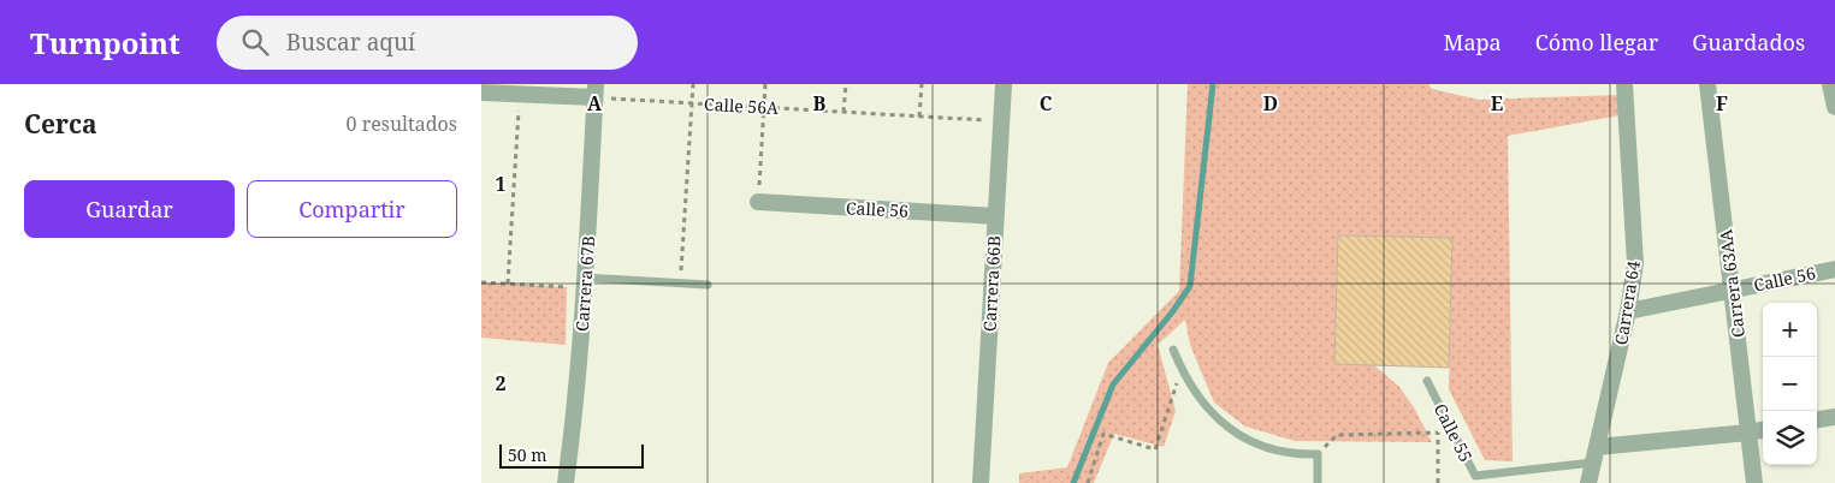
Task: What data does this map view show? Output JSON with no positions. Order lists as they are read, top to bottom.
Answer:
{
  "streets": {
    "street": [
      "Calle 56",
      "Carrera 67B",
      "Carrera 66B",
      "Carrera 63AA",
      "Carrera 64",
      "Calle 55"
    ],
    "path": ["Calle 56A"]
  },
  "crossings": [
    ["Calle 56A", "Carrera 67B"],
    ["Calle 56A", "Carrera 66B"],
    ["Calle 56", "Carrera 66B"],
    ["Calle 56", "Carrera 63AA"],
    ["Calle 56", "Carrera 64"],
    ["Carrera 63AA", "Calle 55"],
    ["Carrera 64", "Calle 55"]
  ],
  "scale_bar": "50 m",
  "page": {
    "header": "Turnpoint",
    "search": "Buscar aquí",
    "nav": ["Mapa", "Cómo llegar", "Guardados"],
    "heading": ["Cerca", "0 resultados"],
    "buttons": ["Guardar", "Compartir"],
    "map_buttons": ["+", "−"],
    "scale": "50 m"
  },
  "grid": {
    "columns": [
      "A",
      "B",
      "C",
      "D",
      "E",
      "F"
    ],
    "rows": ["1", "2"]
  }
}
